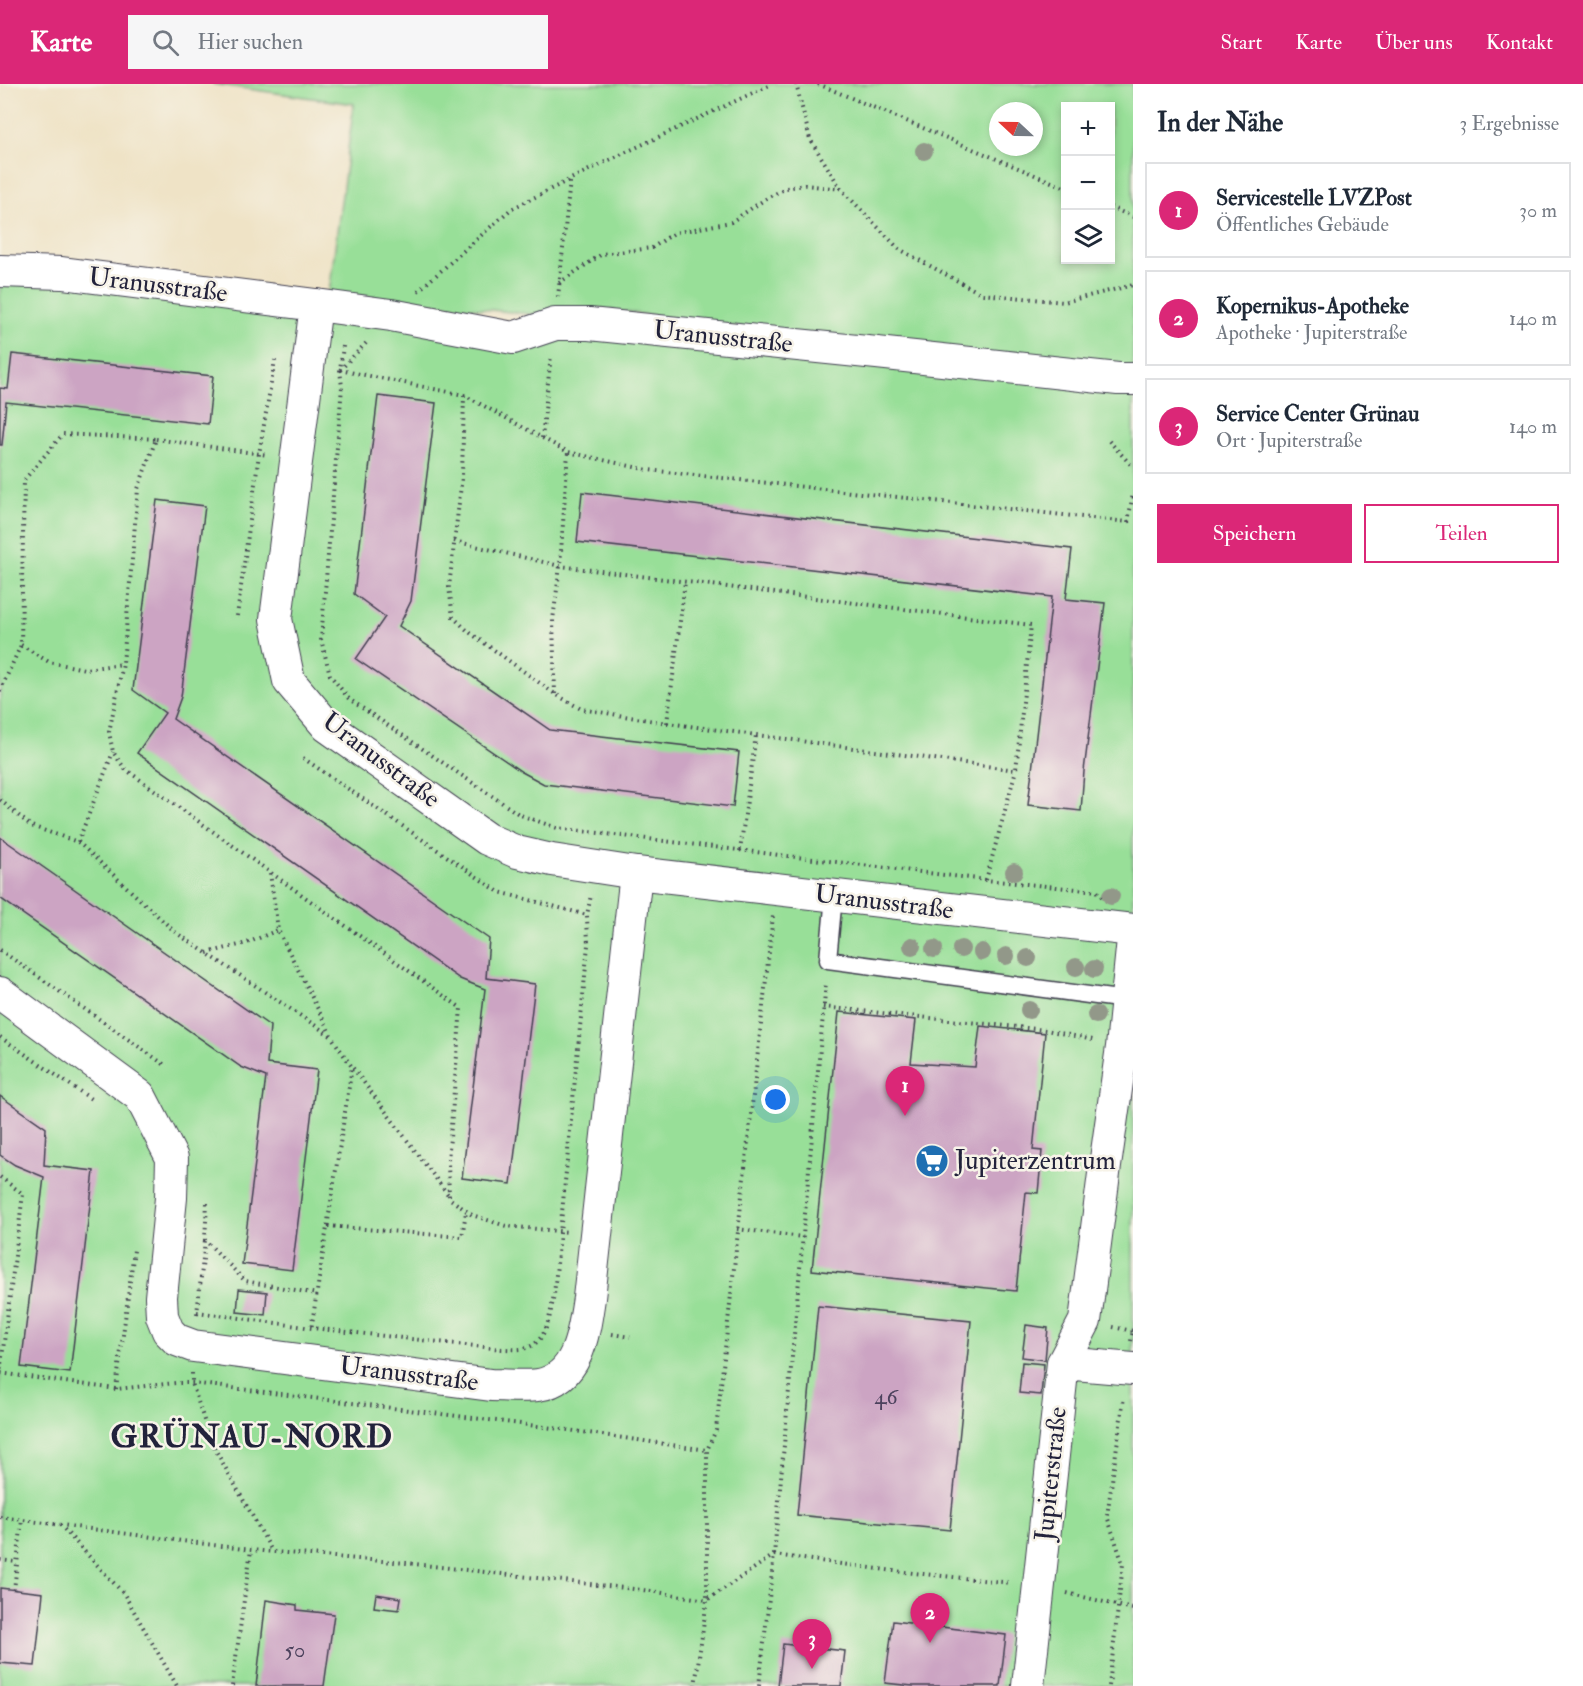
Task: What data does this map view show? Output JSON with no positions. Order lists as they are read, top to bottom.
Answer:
{
  "streets": {
    "street": ["Uranusstraße", "Jupiterstraße"]
  },
  "districts": ["GRÜNAU-NORD"],
  "places": {
    "supermarket": ["Jupiterzentrum"]
  },
  "house_numbers": ["46", "50"],
  "north": "left",
  "page": {
    "header": "Karte",
    "search": "Hier suchen",
    "nav": [
      "Start",
      "Karte",
      "Über uns",
      "Kontakt"
    ],
    "heading": ["In der Nähe", "3 Ergebnisse"],
    "map_buttons": ["+", "−"],
    "list": [
      {
        "mark": "1",
        "name": "Servicestelle LVZPost",
        "note": "Öffentliches Gebäude",
        "value": "30 m"
      },
      {
        "mark": "2",
        "name": "Kopernikus-Apotheke",
        "note": "Apotheke · Jupiterstraße",
        "value": "140 m"
      },
      {
        "mark": "3",
        "name": "Service Center Grünau",
        "note": "Ort · Jupiterstraße",
        "value": "140 m"
      }
    ],
    "buttons": ["Speichern", "Teilen"],
    "pins": ["1", "2", "3"]
  }
}
